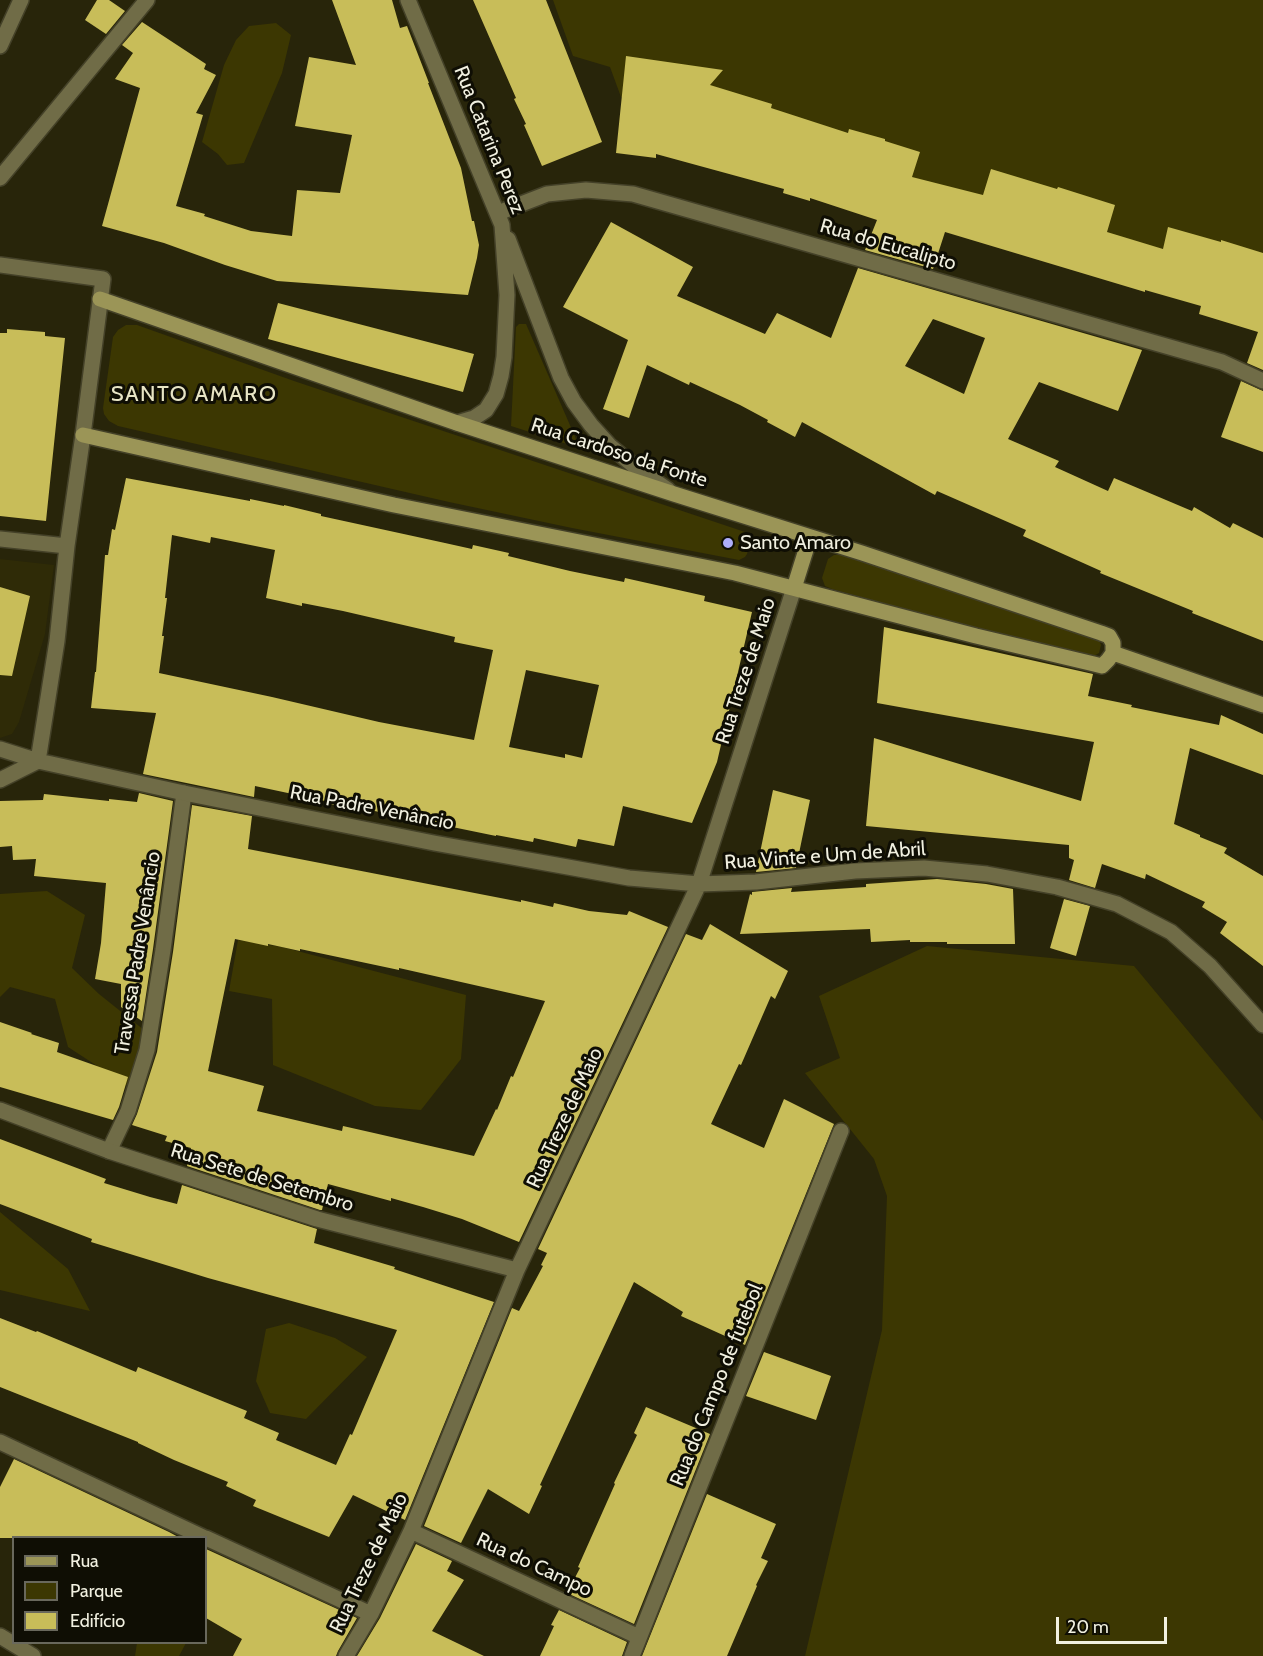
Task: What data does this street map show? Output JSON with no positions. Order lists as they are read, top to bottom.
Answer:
{
  "streets": {
    "main road": ["Rua Cardoso da Fonte"],
    "street": [
      "Rua Catarina Perez",
      "Rua do Eucalipto",
      "Rua Treze de Maio",
      "Rua Padre Venâncio",
      "Rua Vinte e Um de Abril",
      "Travessa Padre Venâncio",
      "Rua Sete de Setembro",
      "Rua do Campo de futebol",
      "Rua do Campo"
    ]
  },
  "crossings": [
    ["Rua Catarina Perez", "Rua do Eucalipto"],
    ["Rua Catarina Perez", "Rua Cardoso da Fonte"],
    ["Rua Treze de Maio", "Rua Padre Venâncio"],
    ["Rua Treze de Maio", "Rua Vinte e Um de Abril"],
    ["Rua Treze de Maio", "Rua Sete de Setembro"],
    ["Rua Treze de Maio", "Rua do Campo"],
    ["Rua Padre Venâncio", "Rua Vinte e Um de Abril"],
    ["Rua Padre Venâncio", "Travessa Padre Venâncio"],
    ["Travessa Padre Venâncio", "Rua Sete de Setembro"],
    ["Rua do Campo de futebol", "Rua do Campo"]
  ],
  "districts": ["SANTO AMARO"],
  "places": ["Santo Amaro"],
  "legend": ["Rua", "Parque", "Edifício"],
  "scale_bar": "20 m"
}
